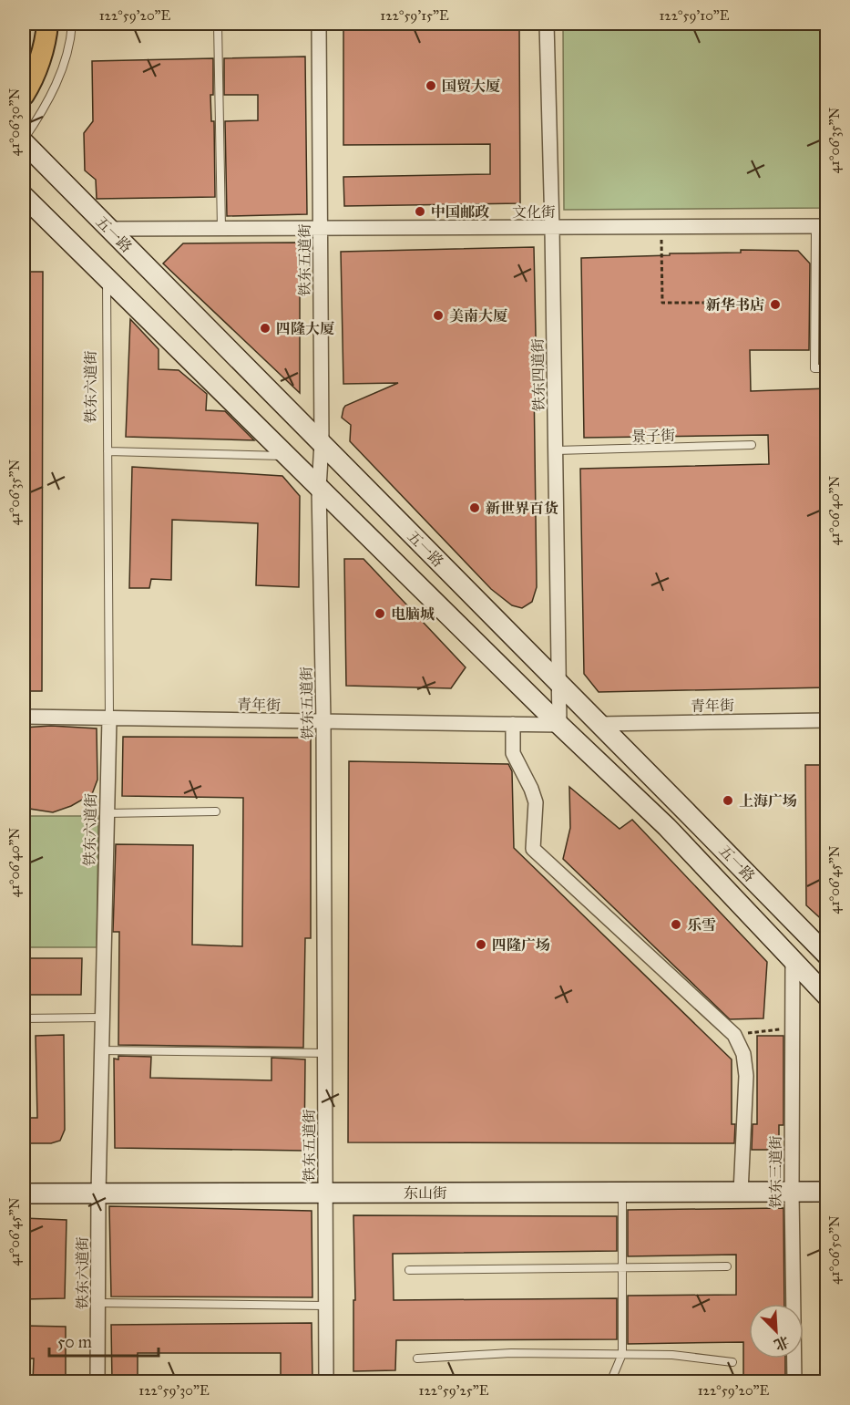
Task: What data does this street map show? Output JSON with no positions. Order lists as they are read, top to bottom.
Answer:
{
  "streets": {
    "main road": ["五一路", "东山街"],
    "street": [
      "文化街",
      "铁东五道街",
      "铁东四道街",
      "铁东六道街",
      "青年街",
      "铁东三道街"
    ],
    "lane": ["景子街"]
  },
  "crossings": [
    ["文化街", "五一路"],
    ["文化街", "铁东五道街"],
    ["文化街", "铁东四道街"],
    ["五一路", "铁东五道街"],
    ["五一路", "铁东四道街"],
    ["五一路", "铁东六道街"],
    ["五一路", "青年街"],
    ["五一路", "铁东三道街"],
    ["铁东五道街", "青年街"],
    ["铁东五道街", "东山街"],
    ["铁东四道街", "景子街"],
    ["铁东四道街", "青年街"],
    ["铁东六道街", "青年街"],
    ["铁东六道街", "东山街"],
    ["铁东三道街", "东山街"]
  ],
  "places": [
    "国贸大厦",
    "中国邮政",
    "新华书店",
    "美南大厦",
    "四隆大厦",
    "新世界百货",
    "电脑城",
    "上海广场",
    "乐雪",
    "四隆广场"
  ],
  "scale_bar": "50 m",
  "north": "bottom right",
  "coordinates": [
    "122°59'20\"E",
    "122°59'15\"E",
    "122°59'10\"E",
    "41°06'30\"N",
    "41°06'35\"N",
    "41°06'40\"N",
    "41°06'45\"N",
    "41°06'50\"N",
    "122°59'30\"E",
    "122°59'25\"E"
  ]
}
